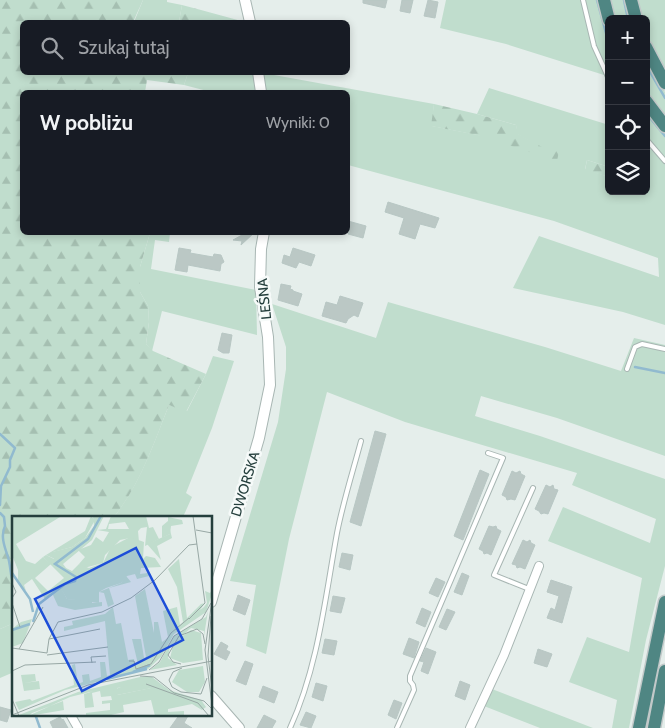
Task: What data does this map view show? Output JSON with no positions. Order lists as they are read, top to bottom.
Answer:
{
  "streets": {
    "street": ["LEŚNA", "DWORSKA"]
  },
  "crossings": [
    ["LEŚNA", "DWORSKA"]
  ],
  "page": {
    "map_buttons": ["+", "−"],
    "search": "Szukaj tutaj",
    "heading": ["W pobliżu", "Wyniki: 0"]
  }
}
